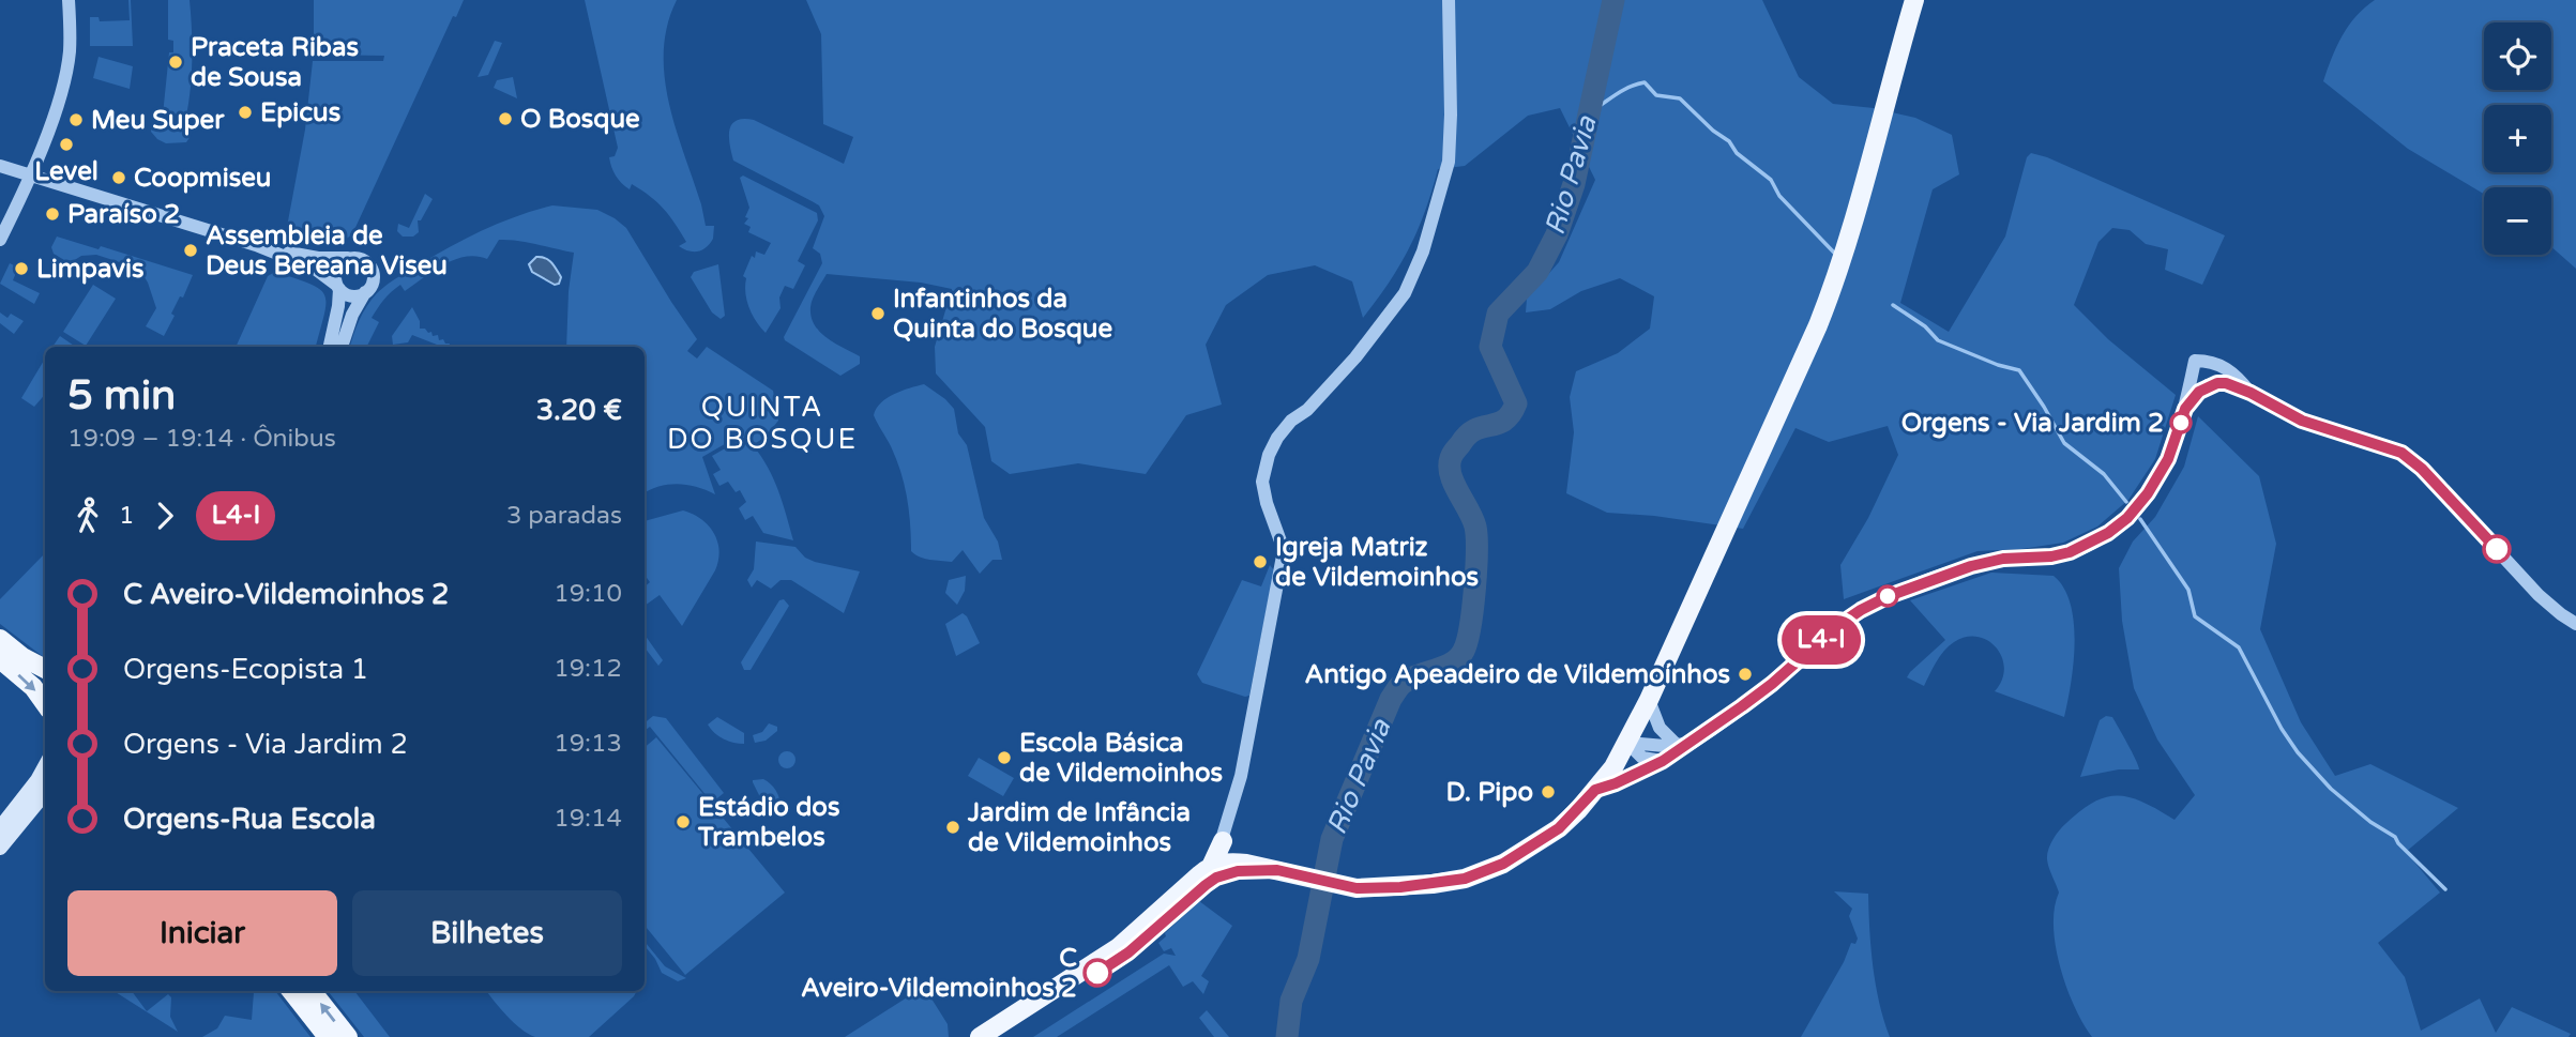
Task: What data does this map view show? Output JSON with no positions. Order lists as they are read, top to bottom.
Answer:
{
  "districts": ["QUINTA DO BOSQUE"],
  "water": ["Rio Pavia"],
  "places": [
    "Praceta Ribas de Sousa",
    "Epicus",
    "O Bosque",
    "Meu Super",
    "Level",
    "Coopmiseu",
    "Paraíso 2",
    "Assembleia de Deus Bereana Viseu",
    "Limpavis",
    "Infantinhos da Quinta do Bosque",
    "Orgens - Via Jardim 2",
    "Igreja Matriz de Vildemoinhos",
    "Antigo Apeadeiro de Vildemoínhos",
    "Escola Básica de Vildemoinhos",
    "D. Pipo",
    "Estádio dos Trambelos",
    "Jardim de Infância de Vildemoinhos",
    "C Aveiro-Vildemoinhos 2"
  ],
  "lines": ["bus line L4-I"],
  "page": {
    "on_map": "L4-I",
    "map_buttons": ["+", "−"],
    "heading": ["5 min", "19:09 – 19:14 · Ônibus", "3.20 €"],
    "legs": ["1", "L4-I", "3 paradas"],
    "list": [
      {
        "name": "C Aveiro-Vildemoinhos 2",
        "value": "19:10"
      },
      {
        "name": "Orgens-Ecopista 1",
        "value": "19:12"
      },
      {
        "name": "Orgens - Via Jardim 2",
        "value": "19:13"
      },
      {
        "name": "Orgens-Rua Escola",
        "value": "19:14"
      }
    ],
    "buttons": ["Iniciar", "Bilhetes"]
  }
}
